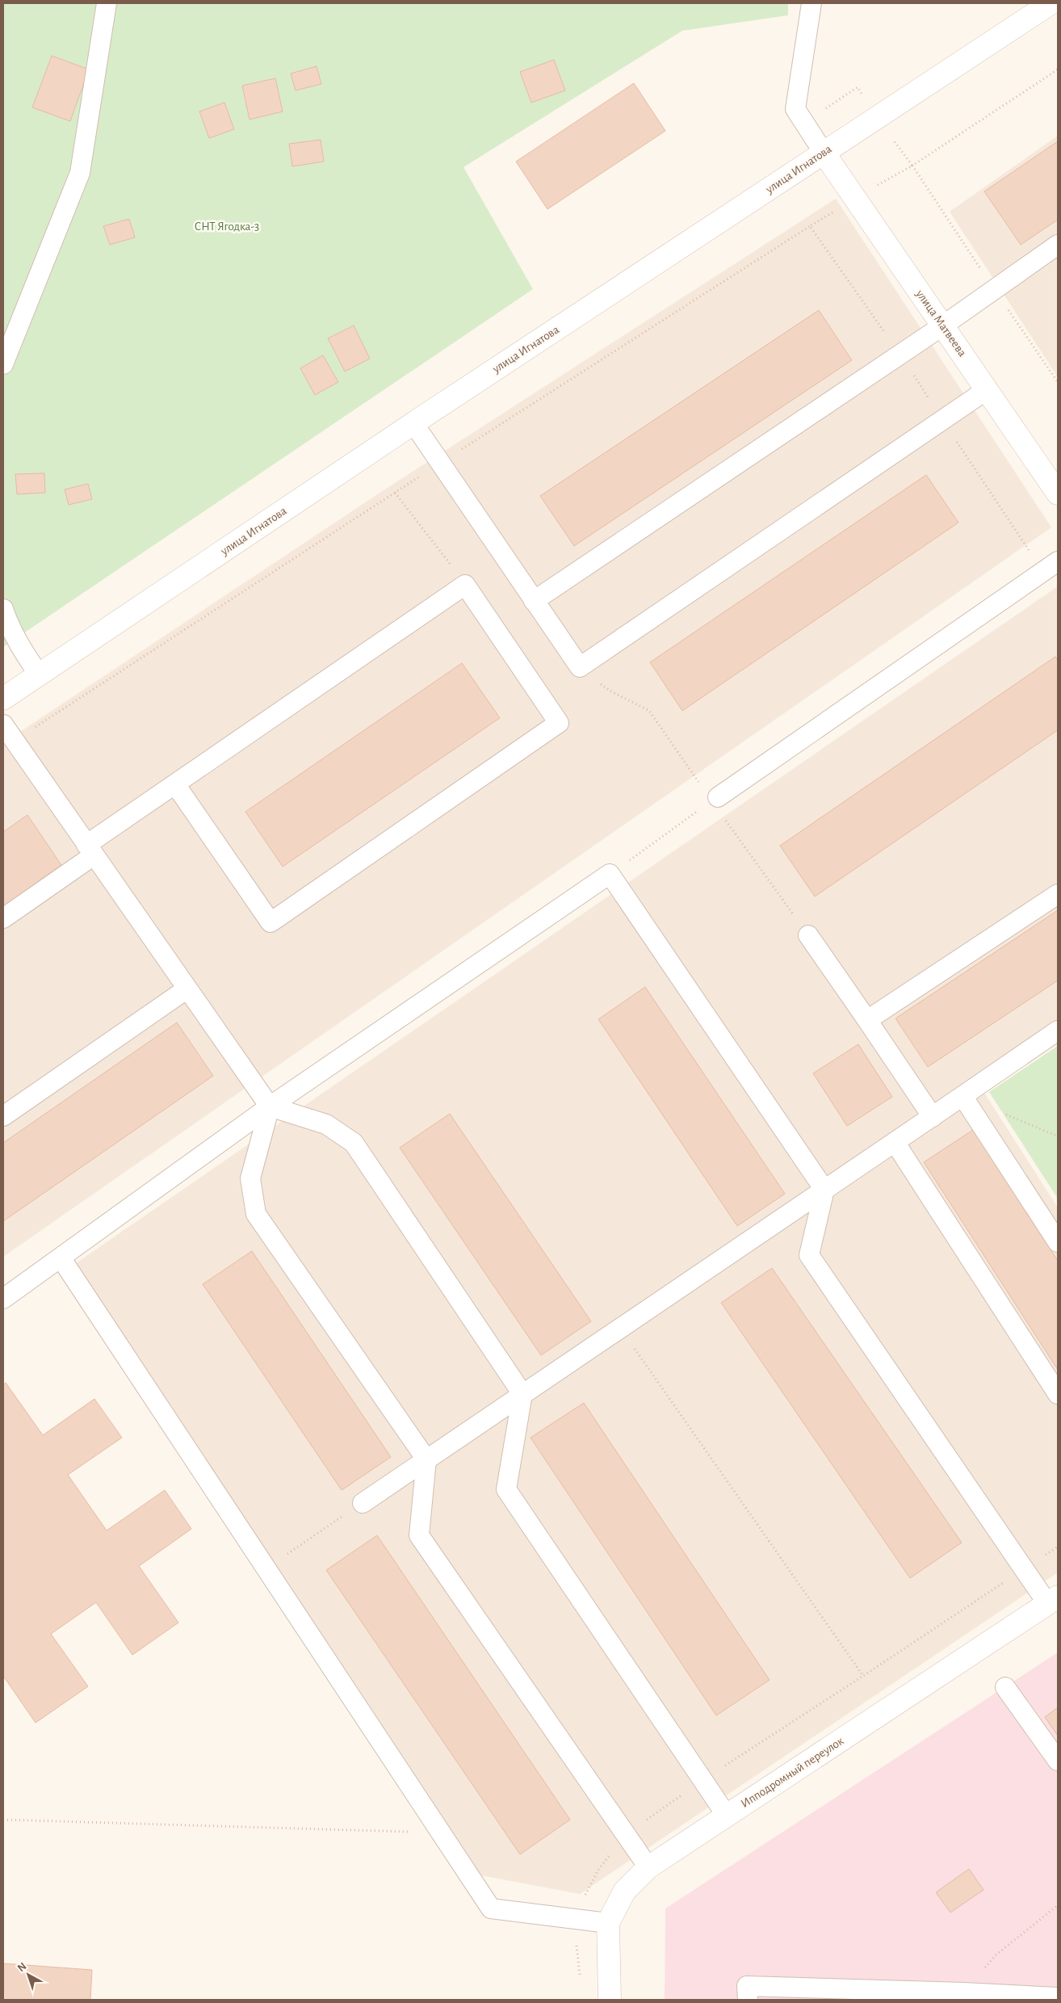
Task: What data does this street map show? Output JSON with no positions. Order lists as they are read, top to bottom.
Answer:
{
  "streets": {
    "main road": ["улица Игнатова", "улица Матвеева", "Ипподромный переулок"]
  },
  "crossings": [
    ["улица Игнатова", "улица Матвеева"]
  ],
  "parks": ["СНТ Ягодка-3"],
  "north": "top left"
}
